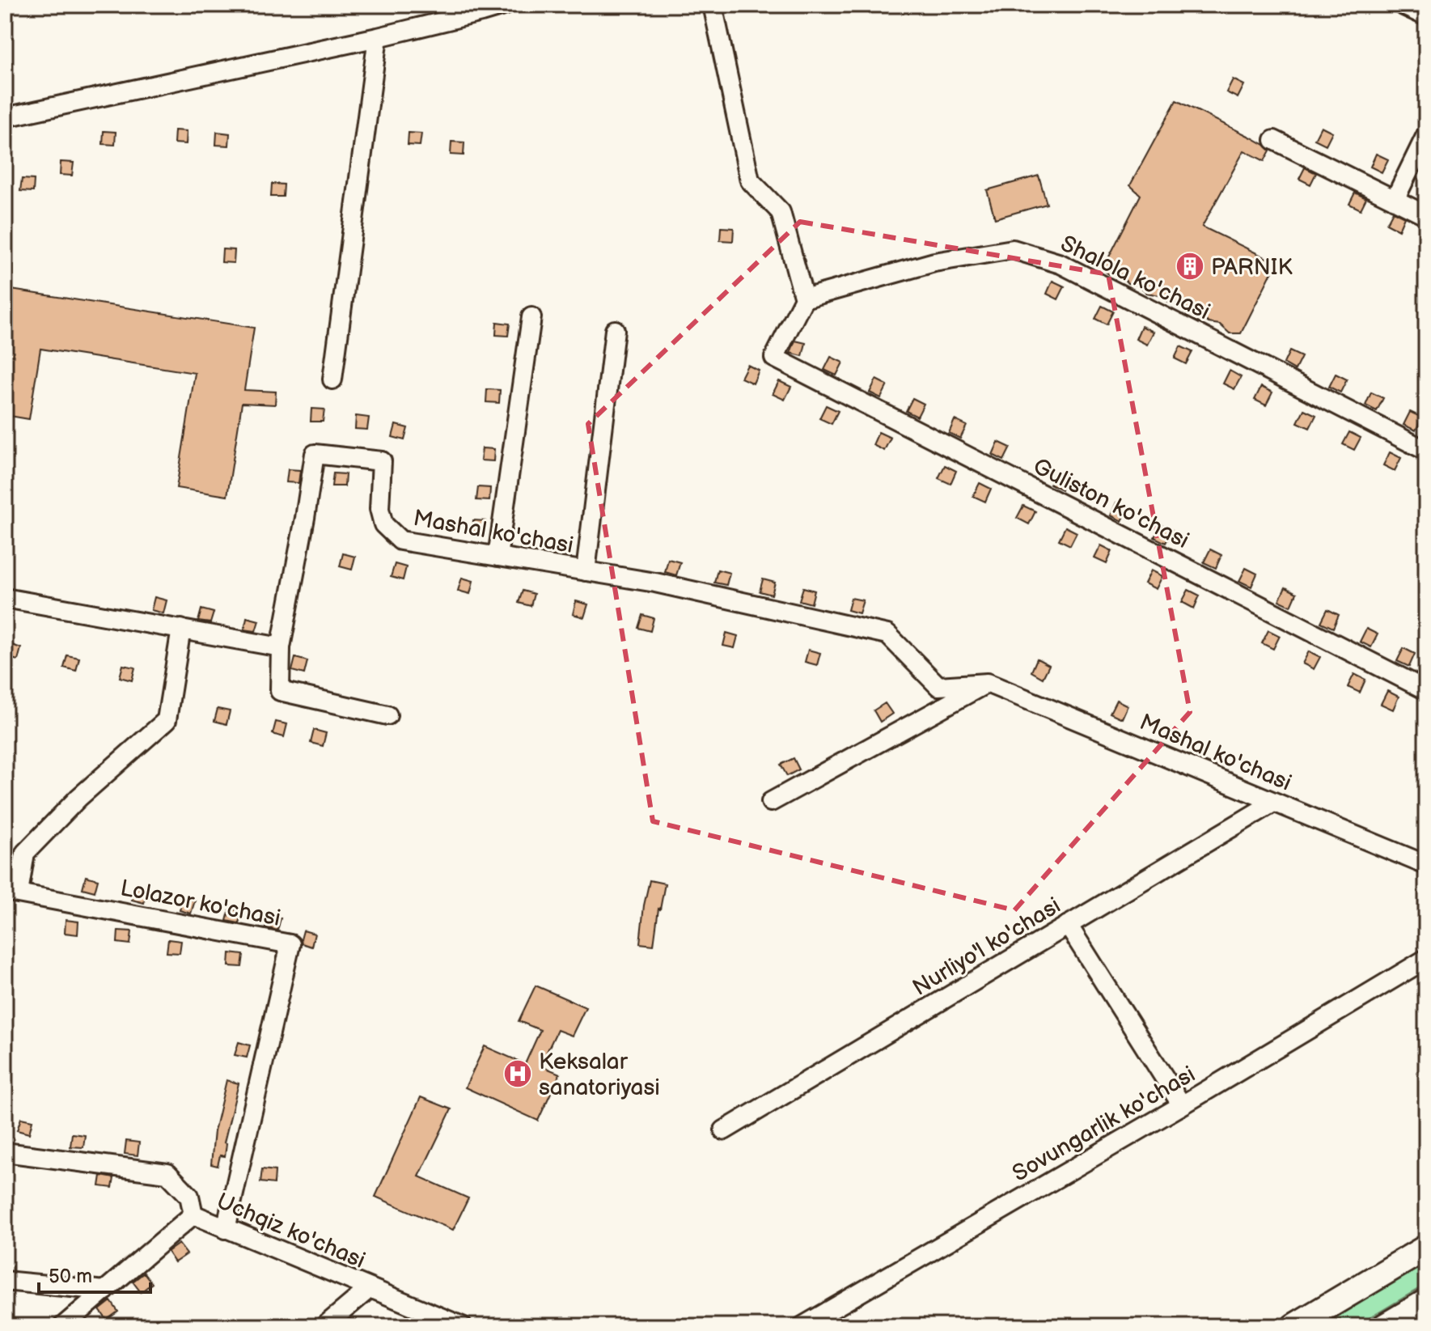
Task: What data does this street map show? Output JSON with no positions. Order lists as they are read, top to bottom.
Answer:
{
  "streets": {
    "street": [
      "Shalola ko'chasi",
      "Guliston ko'chasi",
      "Mashal ko'chasi",
      "Lolazor ko'chasi",
      "Nurliyo'l ko'chasi",
      "Sovungarlik ko'chasi",
      "Uchqiz ko'chasi"
    ]
  },
  "crossings": [
    ["Shalola ko'chasi", "Guliston ko'chasi"],
    ["Mashal ko'chasi", "Nurliyo'l ko'chasi"],
    ["Lolazor ko'chasi", "Uchqiz ko'chasi"]
  ],
  "places": {
    "building": ["PARNIK"],
    "hospital": ["Keksalar sanatoriyasi"]
  },
  "scale_bar": "50 m"
}
